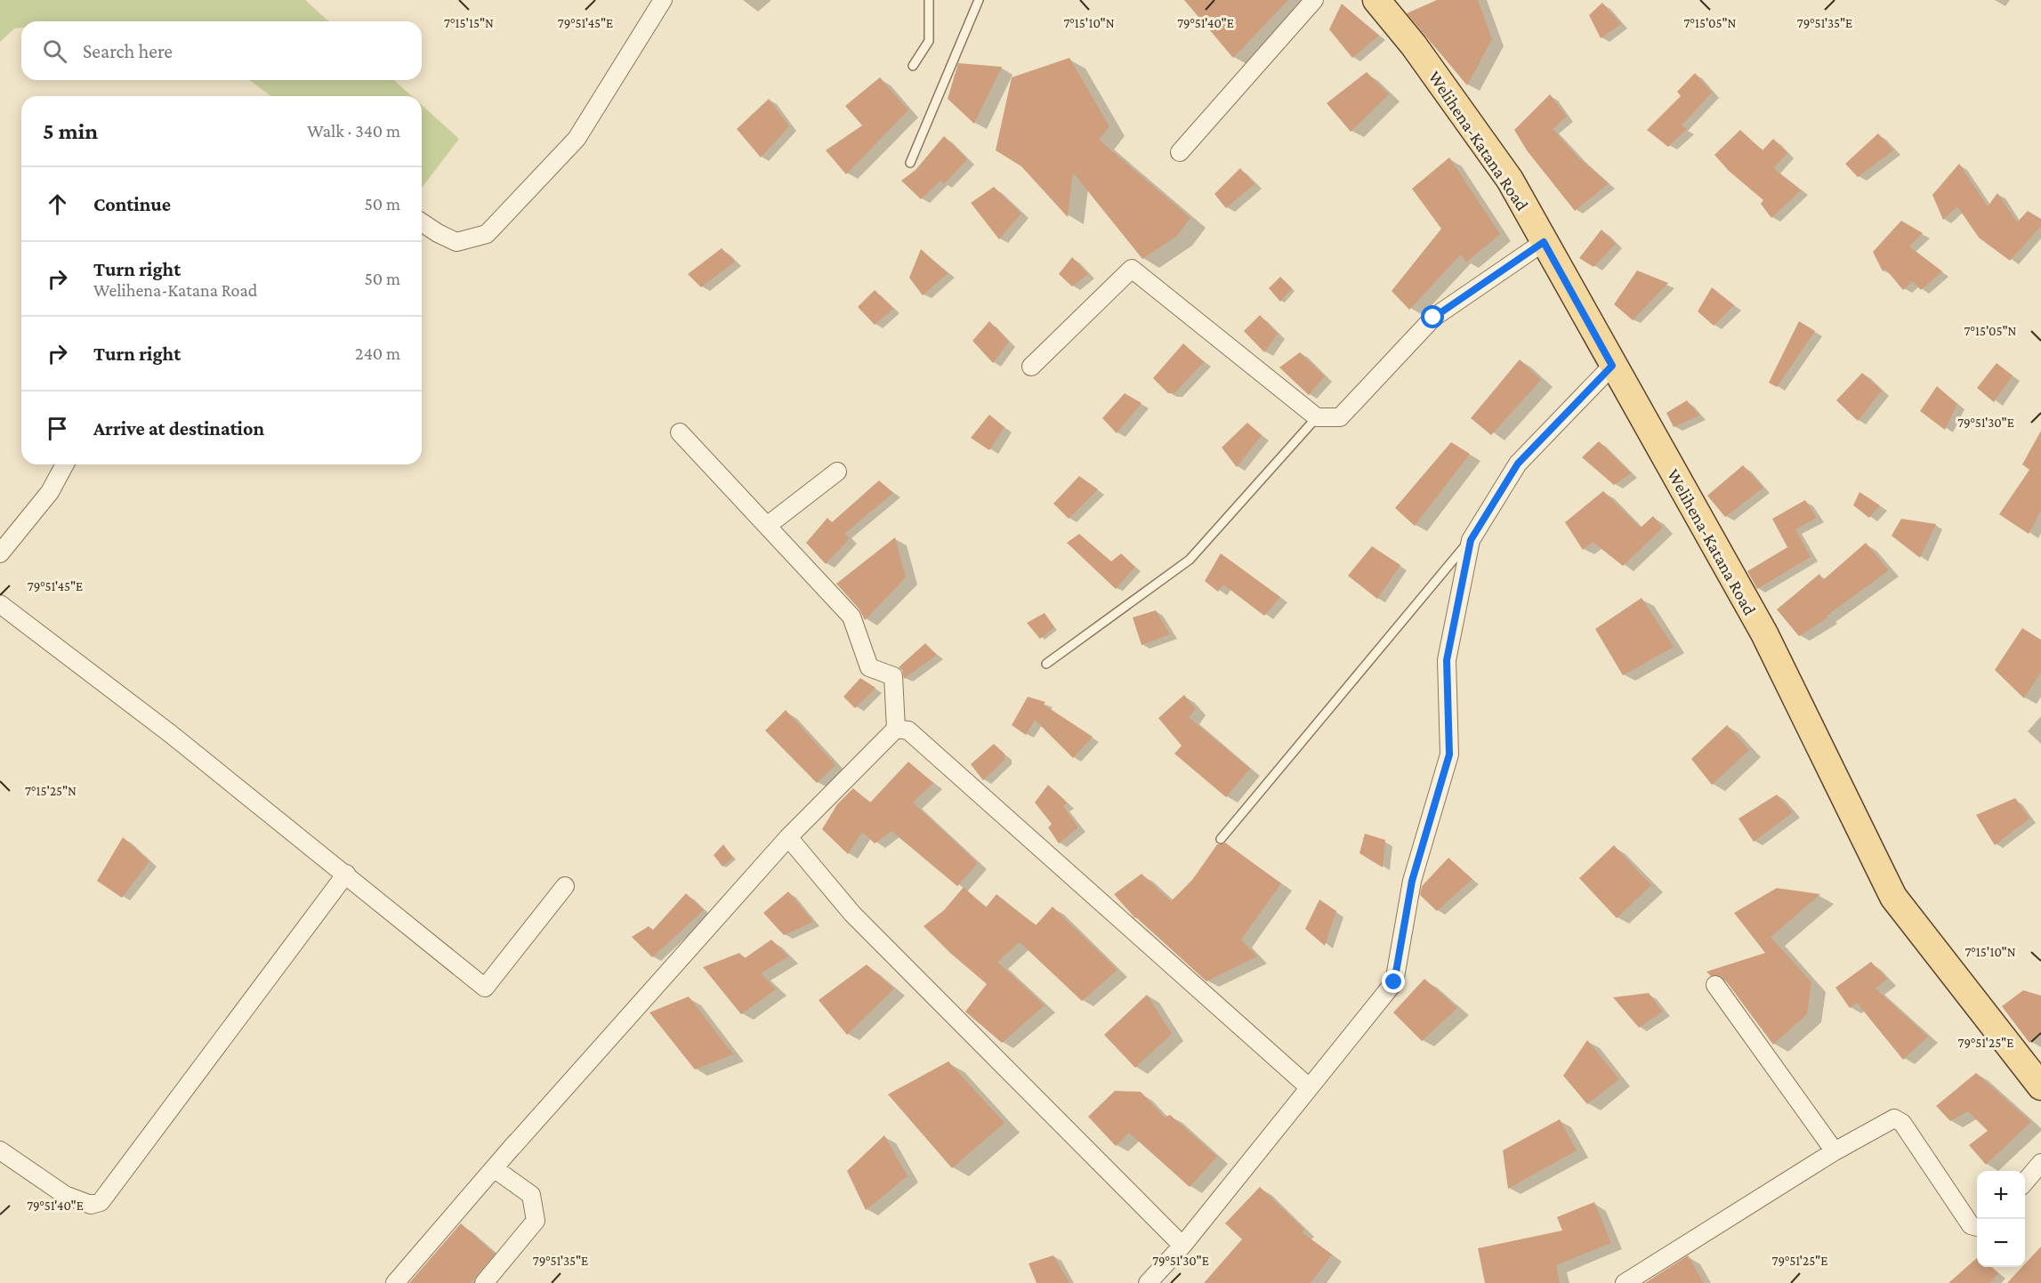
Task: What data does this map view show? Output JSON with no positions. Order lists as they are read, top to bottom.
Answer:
{
  "streets": {
    "main road": ["Welihena-Katana Road"]
  },
  "page": {
    "search": "Search here",
    "heading": ["5 min", "Walk · 340 m"],
    "list": [
      ["Continue", "50 m"],
      ["Turn right", "Welihena-Katana Road", "50 m"],
      ["Turn right", "240 m"],
      "Arrive at destination"
    ],
    "map_buttons": ["+", "−"]
  },
  "coordinates": [
    "7°15'15\"N",
    "79°51'45\"E",
    "7°15'10\"N",
    "79°51'40\"E",
    "7°15'05\"N",
    "79°51'35\"E",
    "79°51'30\"E",
    "7°15'25\"N",
    "79°51'25\"E"
  ]
}
